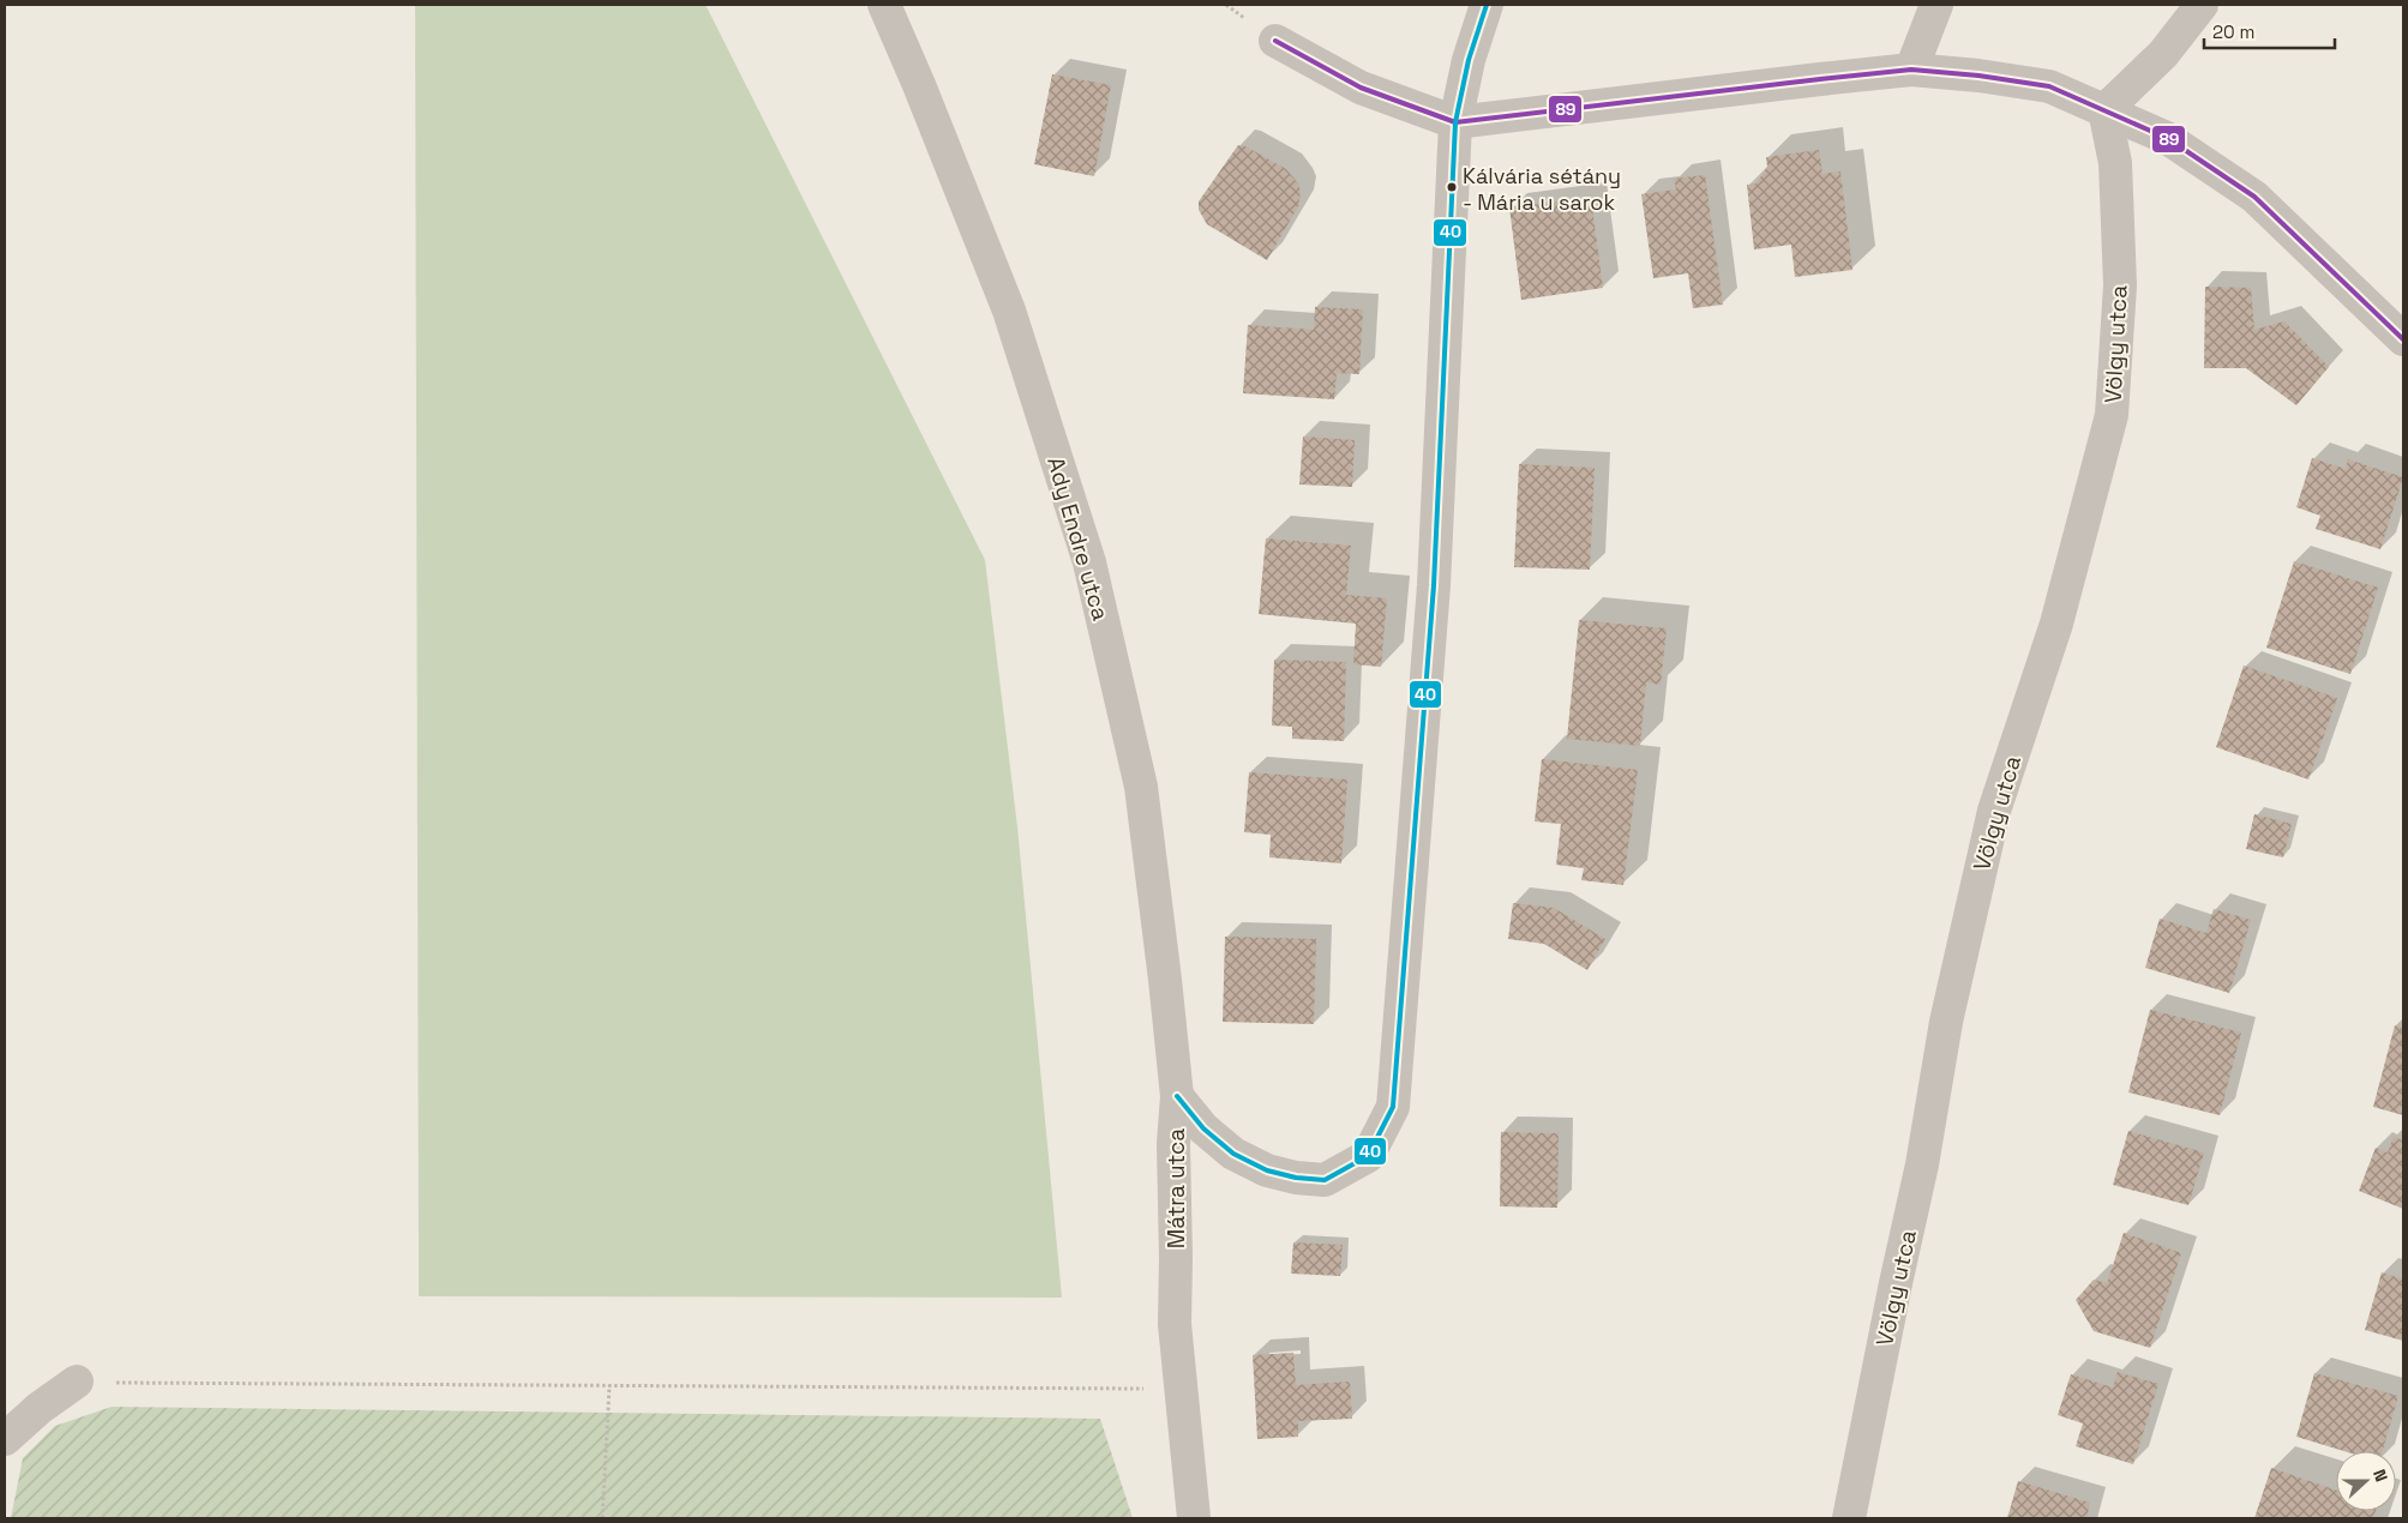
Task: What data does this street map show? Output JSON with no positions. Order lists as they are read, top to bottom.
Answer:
{
  "streets": {
    "street": ["Völgy utca", "Ady Endre utca", "Mátra utca"]
  },
  "crossings": [
    ["Ady Endre utca", "Mátra utca"]
  ],
  "places": ["Kálvária sétány - Mária u sarok"],
  "lines": ["transit line 40", "transit line 89"],
  "scale_bar": "20 m",
  "north": "right"
}
